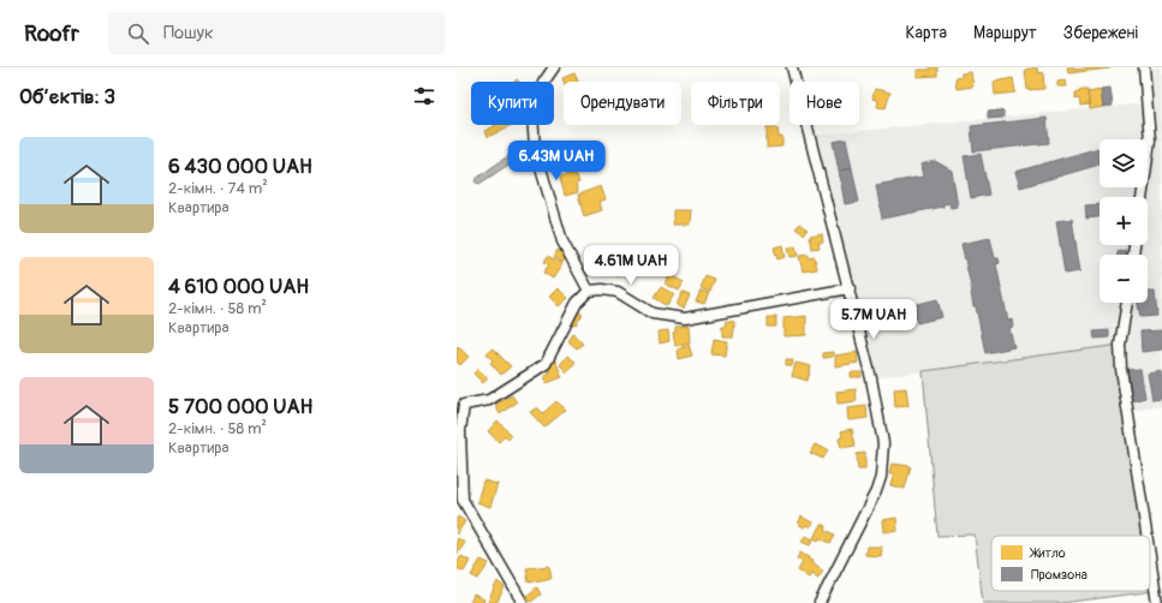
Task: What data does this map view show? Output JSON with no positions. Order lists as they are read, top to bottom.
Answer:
{
  "legend": ["Житло", "Промзона"],
  "page": {
    "header": "Roofr",
    "search": "Пошук",
    "nav": ["Карта", "Маршрут", "Збережені"],
    "heading": "Об’єктів: 3",
    "chip": [
      "Купити",
      "Орендувати",
      "Фільтри",
      "Нове"
    ],
    "list": [
      {
        "name": "6 430 000 UAH",
        "note": "2-кімн. · 74 m² · Квартира"
      },
      {
        "name": "4 610 000 UAH",
        "note": "2-кімн. · 58 m² · Квартира"
      },
      {
        "name": "5 700 000 UAH",
        "note": "2-кімн. · 58 m² · Квартира"
      }
    ],
    "map_buttons": ["+", "−"],
    "price": ["6.43M UAH", "4.61M UAH", "5.7M UAH"]
  }
}
